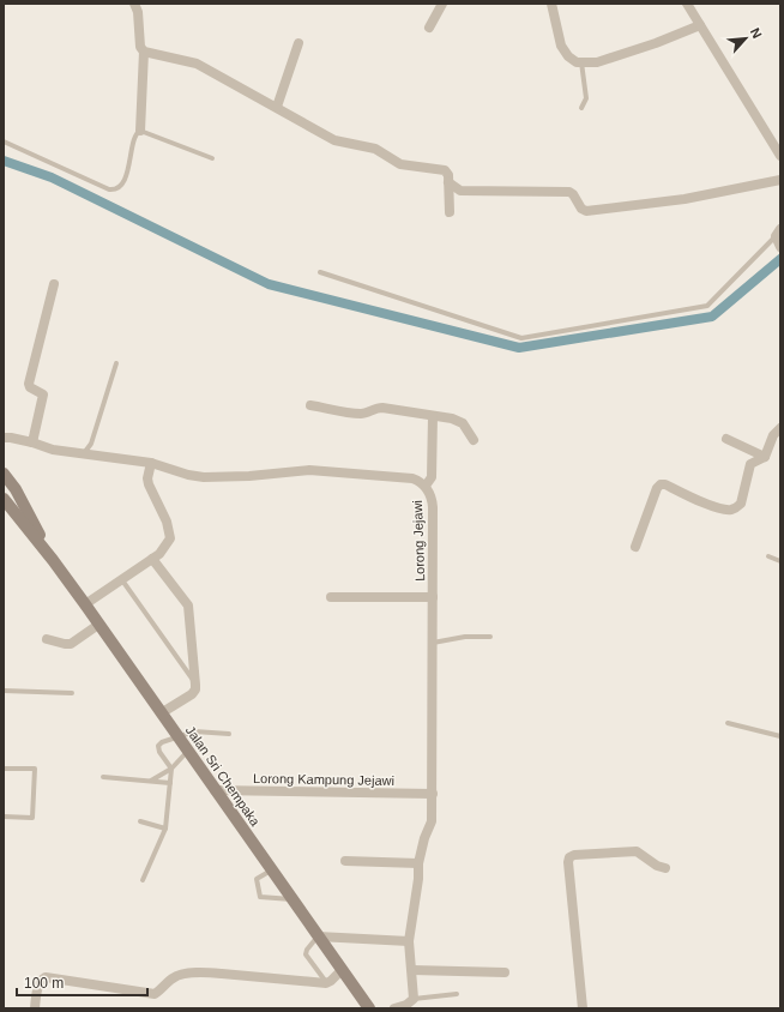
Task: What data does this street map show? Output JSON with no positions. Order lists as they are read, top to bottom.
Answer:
{
  "streets": {
    "main road": ["Jalan Sri Chempaka"],
    "street": ["Lorong Jejawi", "Lorong Kampung Jejawi"]
  },
  "crossings": [
    ["Lorong Jejawi", "Lorong Kampung Jejawi"],
    ["Jalan Sri Chempaka", "Lorong Kampung Jejawi"]
  ],
  "scale_bar": "100 m",
  "north": "top right"
}
